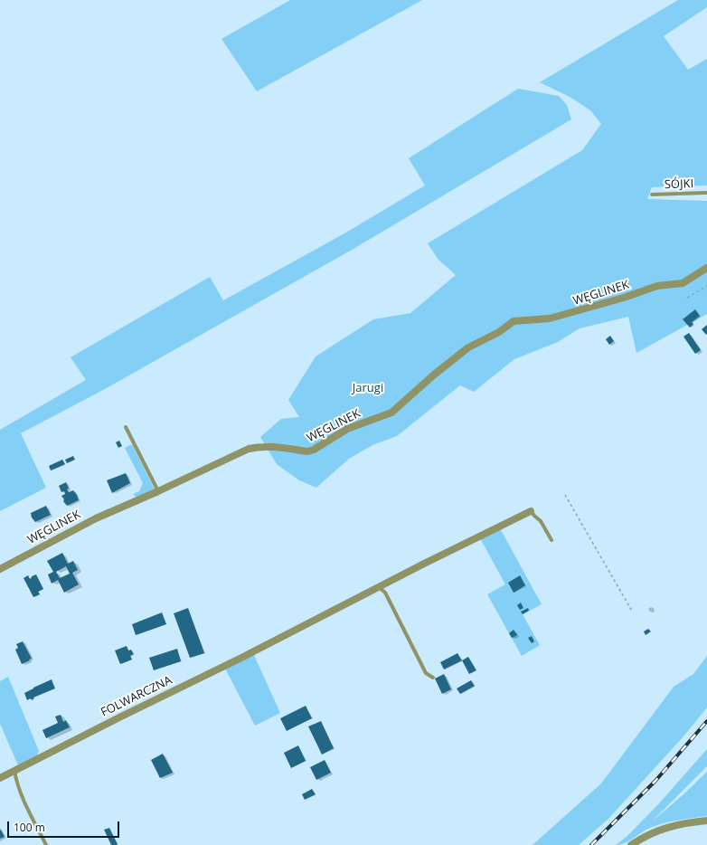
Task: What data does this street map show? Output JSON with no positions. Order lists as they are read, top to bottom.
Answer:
{
  "streets": {
    "street": ["WĘGLINEK", "FOLWARCZNA"],
    "lane": ["SÓJKI"]
  },
  "parks": ["Jarugi"],
  "scale_bar": "100 m"
}
